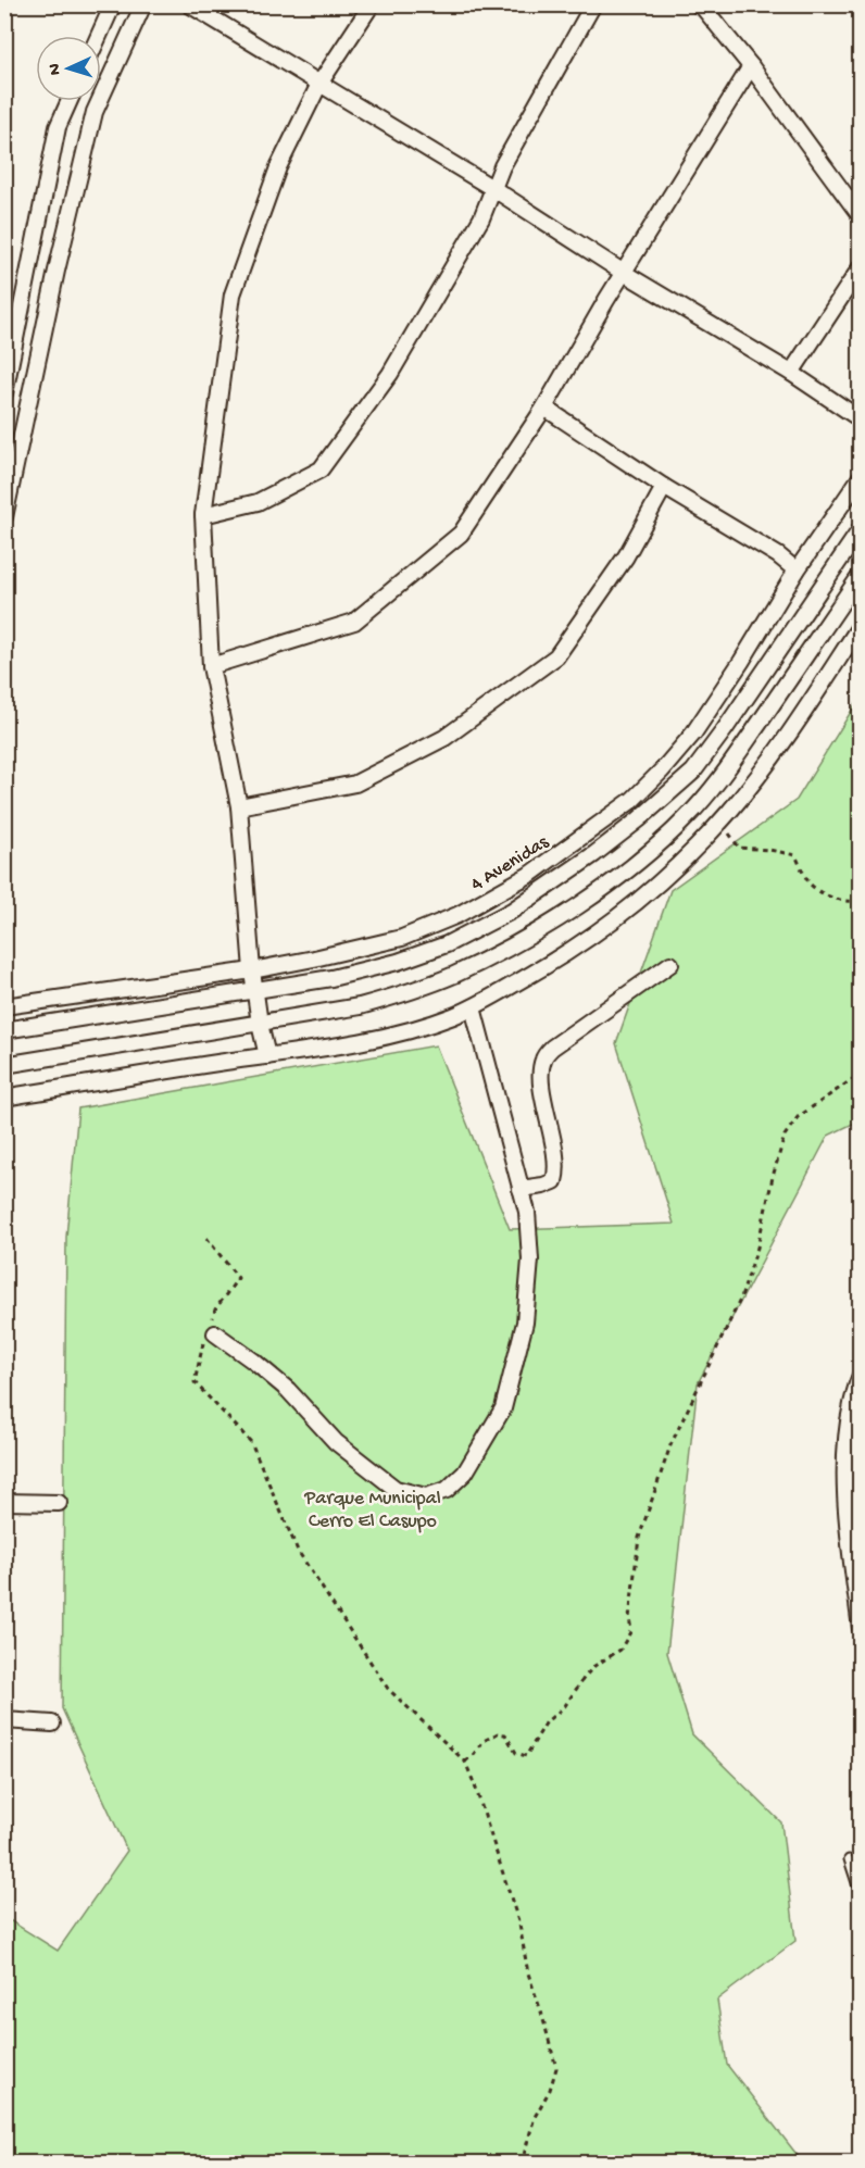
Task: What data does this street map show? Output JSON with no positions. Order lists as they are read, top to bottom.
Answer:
{
  "streets": {
    "street": ["4 Avenidas"]
  },
  "parks": ["Parque Municipal Cerro El Casupo"],
  "north": "left"
}
